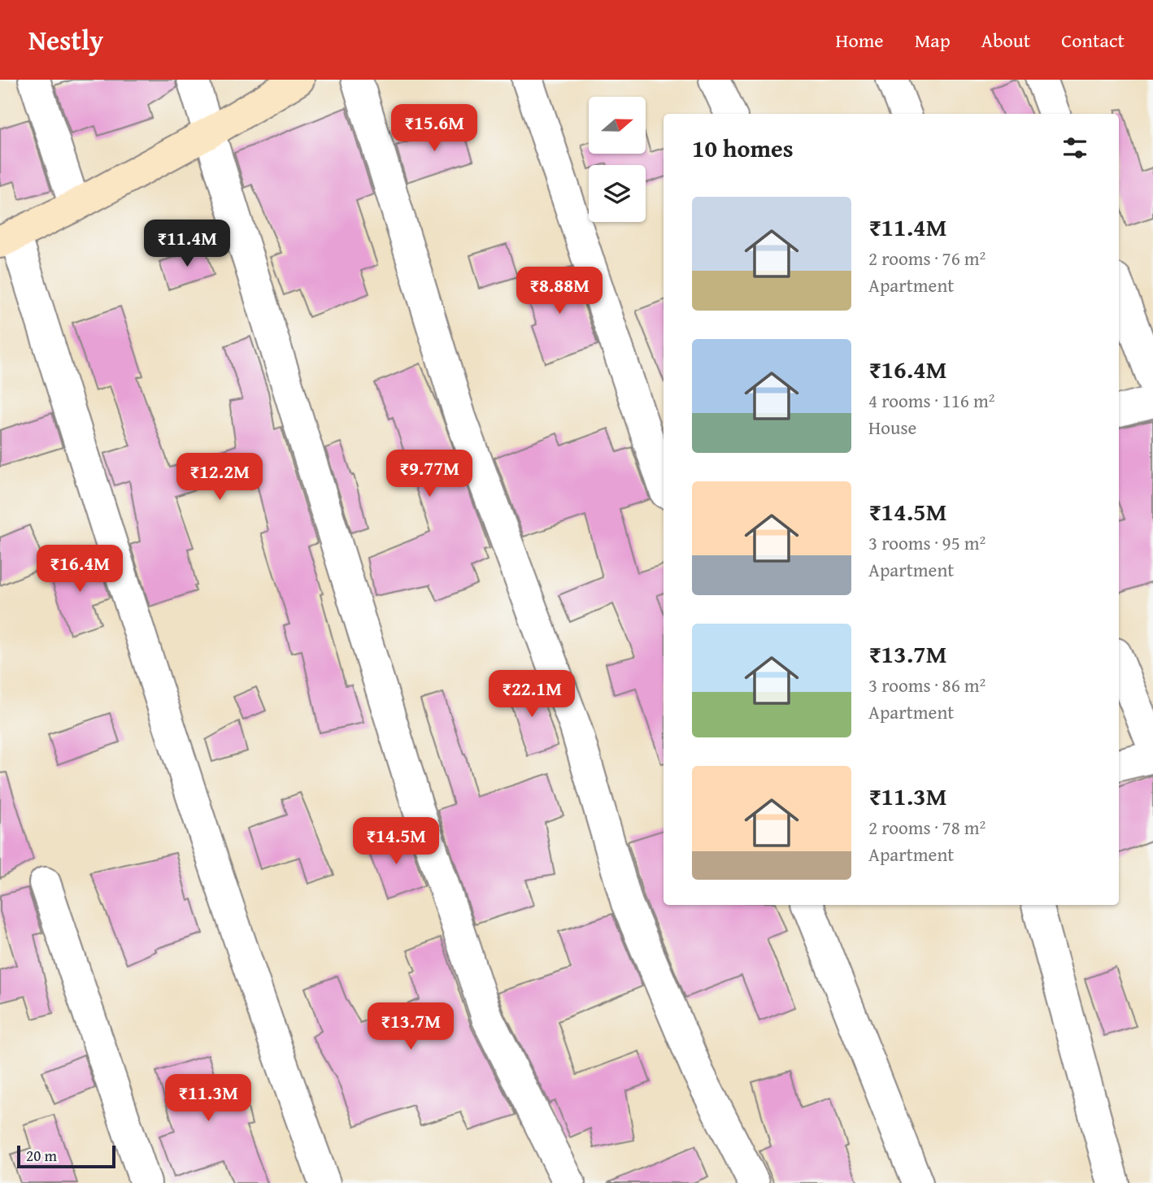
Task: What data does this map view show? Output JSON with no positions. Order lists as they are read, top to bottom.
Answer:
{
  "scale_bar": "20 m",
  "north": "right",
  "page": {
    "header": "Nestly",
    "nav": [
      "Home",
      "Map",
      "About",
      "Contact"
    ],
    "price": [
      "₹15.6M",
      "₹11.4M",
      "₹8.88M",
      "₹9.77M",
      "₹12.2M",
      "₹16.4M",
      "₹22.1M",
      "₹14.5M",
      "₹13.7M",
      "₹11.3M"
    ],
    "heading": "10 homes",
    "list": [
      {
        "name": "₹11.4M",
        "note": "2 rooms · 76 m² · Apartment"
      },
      {
        "name": "₹16.4M",
        "note": "4 rooms · 116 m² · House"
      },
      {
        "name": "₹14.5M",
        "note": "3 rooms · 95 m² · Apartment"
      },
      {
        "name": "₹13.7M",
        "note": "3 rooms · 86 m² · Apartment"
      },
      {
        "name": "₹11.3M",
        "note": "2 rooms · 78 m² · Apartment"
      }
    ],
    "scale": "20 m"
  }
}
